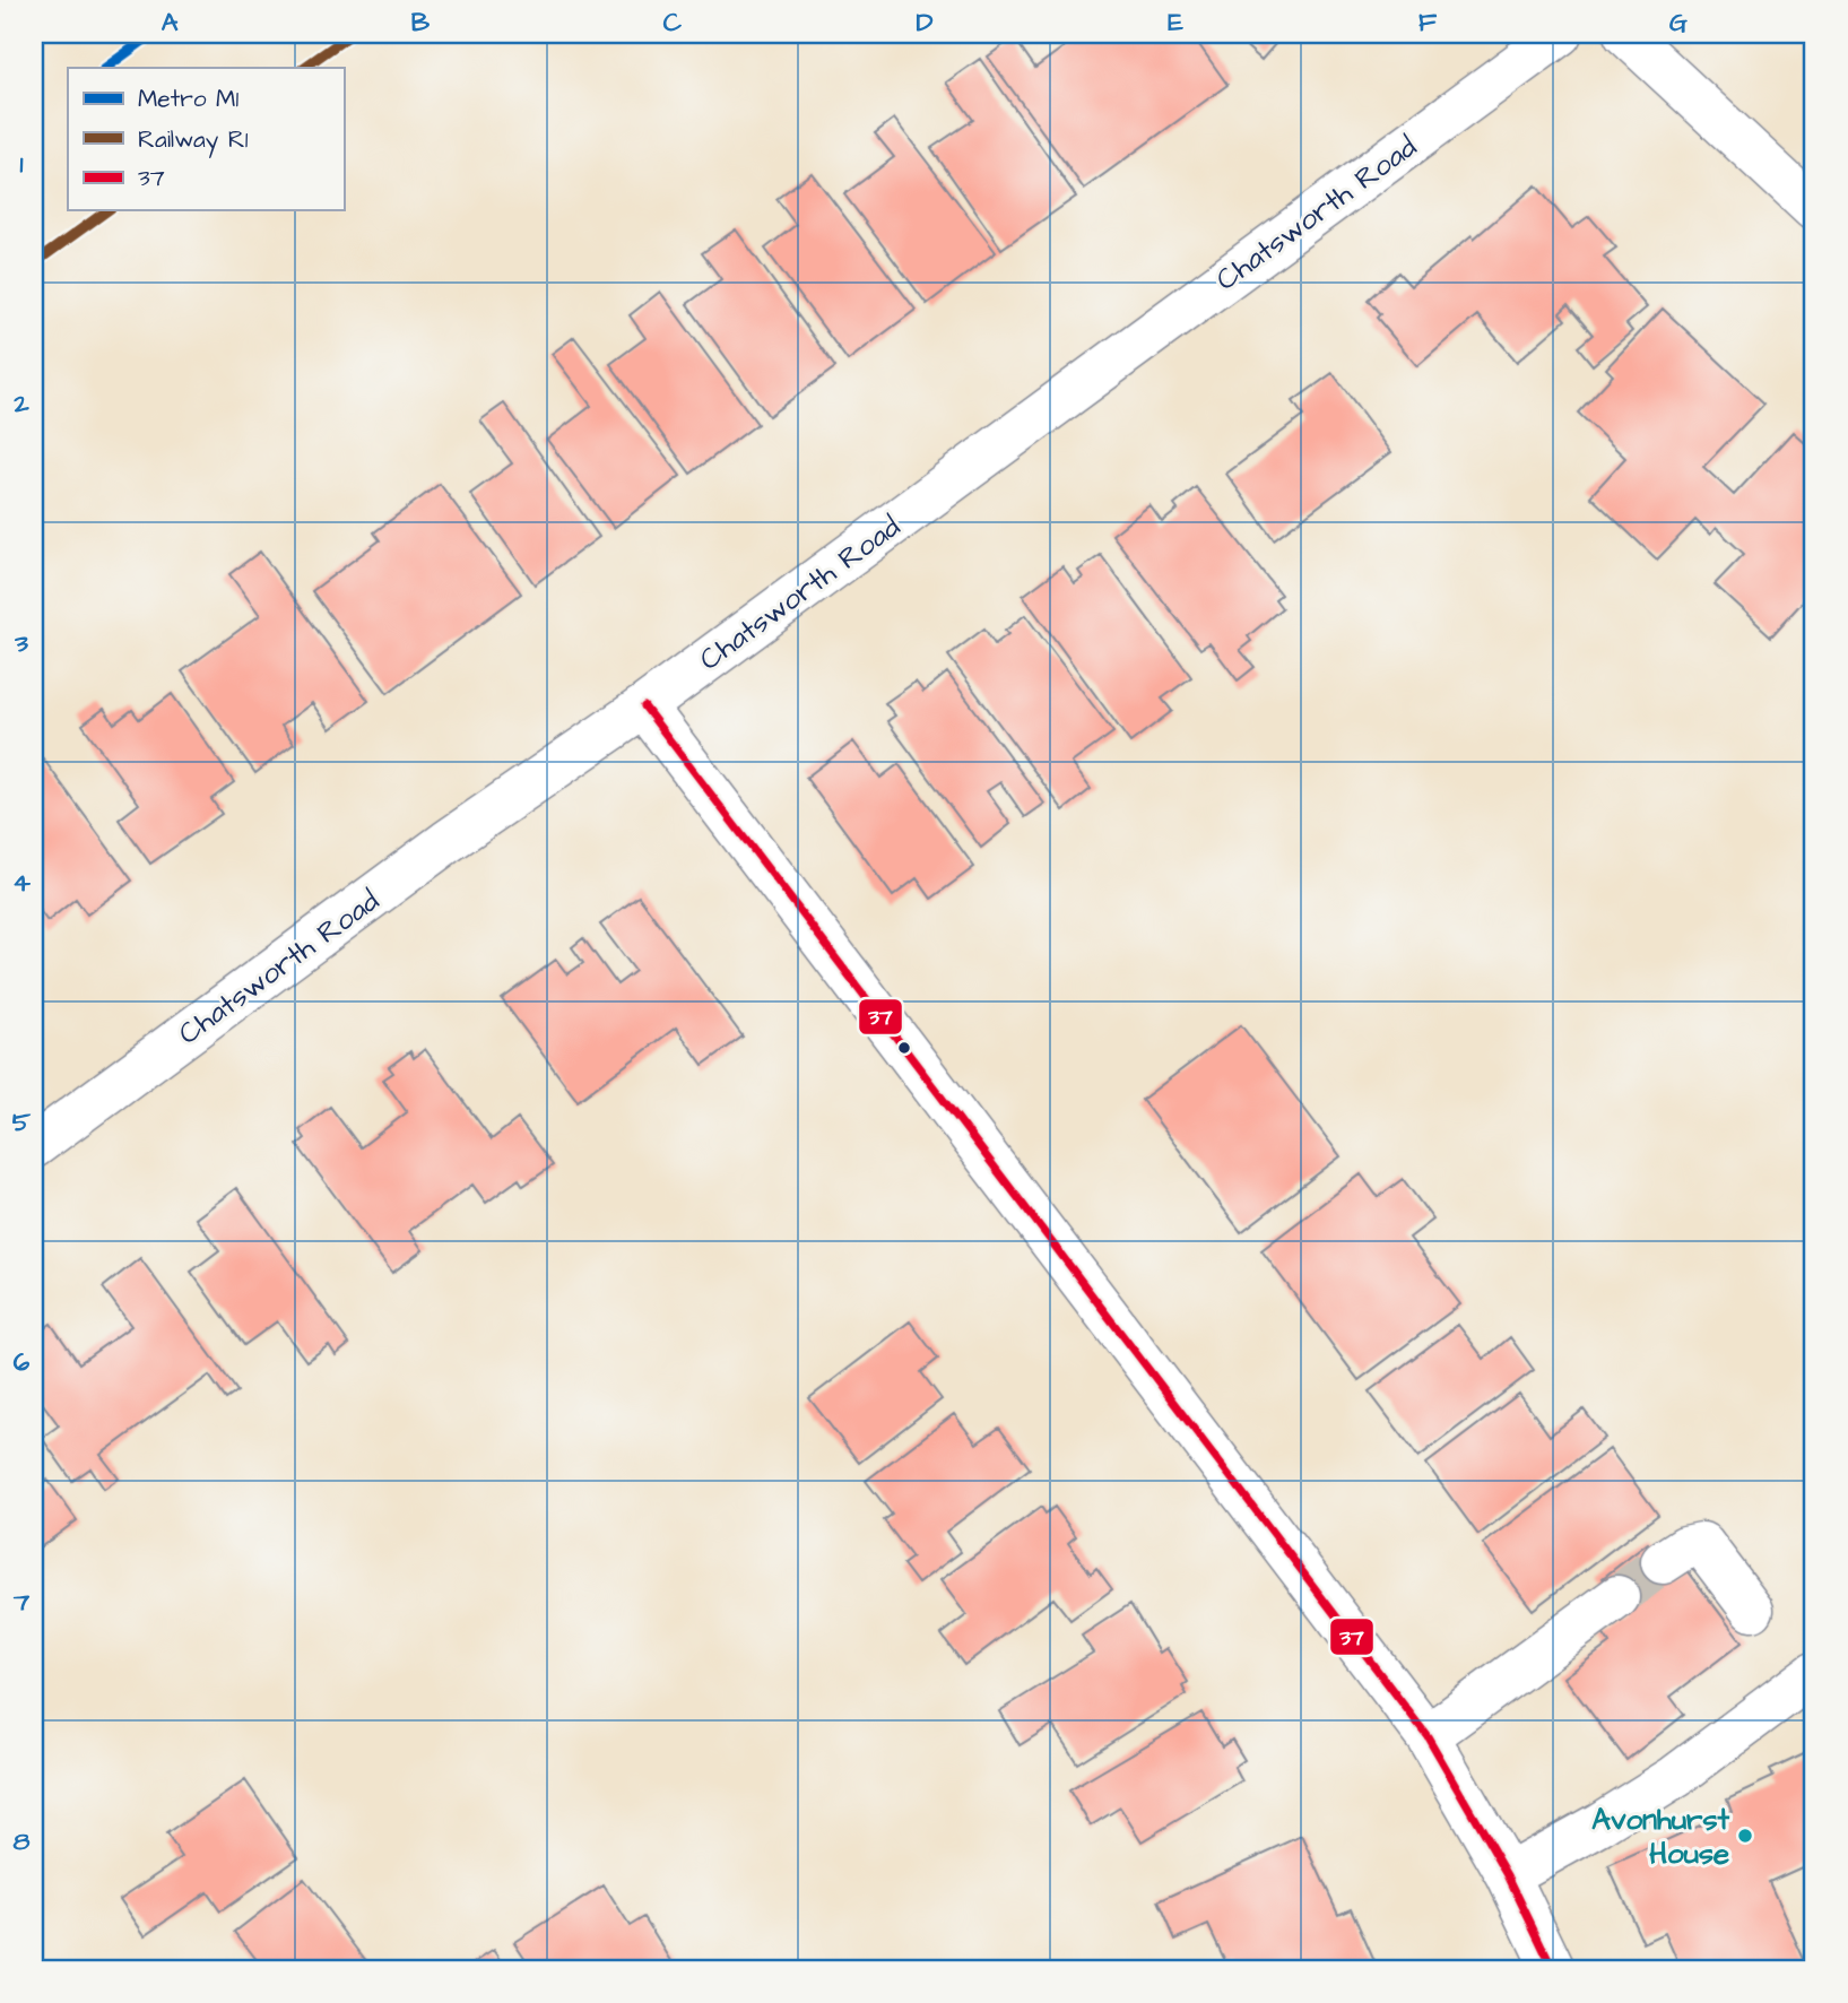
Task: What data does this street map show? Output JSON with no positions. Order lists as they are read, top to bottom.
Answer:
{
  "streets": {
    "street": ["Chatsworth Road"]
  },
  "places": ["Avonhurst House"],
  "lines": ["metro line M1", "rail line R1", "transit line 37"],
  "legend": ["Metro M1", "Railway R1", "37"],
  "grid": {
    "columns": [
      "A",
      "B",
      "C",
      "D",
      "E",
      "F",
      "G"
    ],
    "rows": [
      "1",
      "2",
      "3",
      "4",
      "5",
      "6",
      "7",
      "8"
    ]
  }
}
